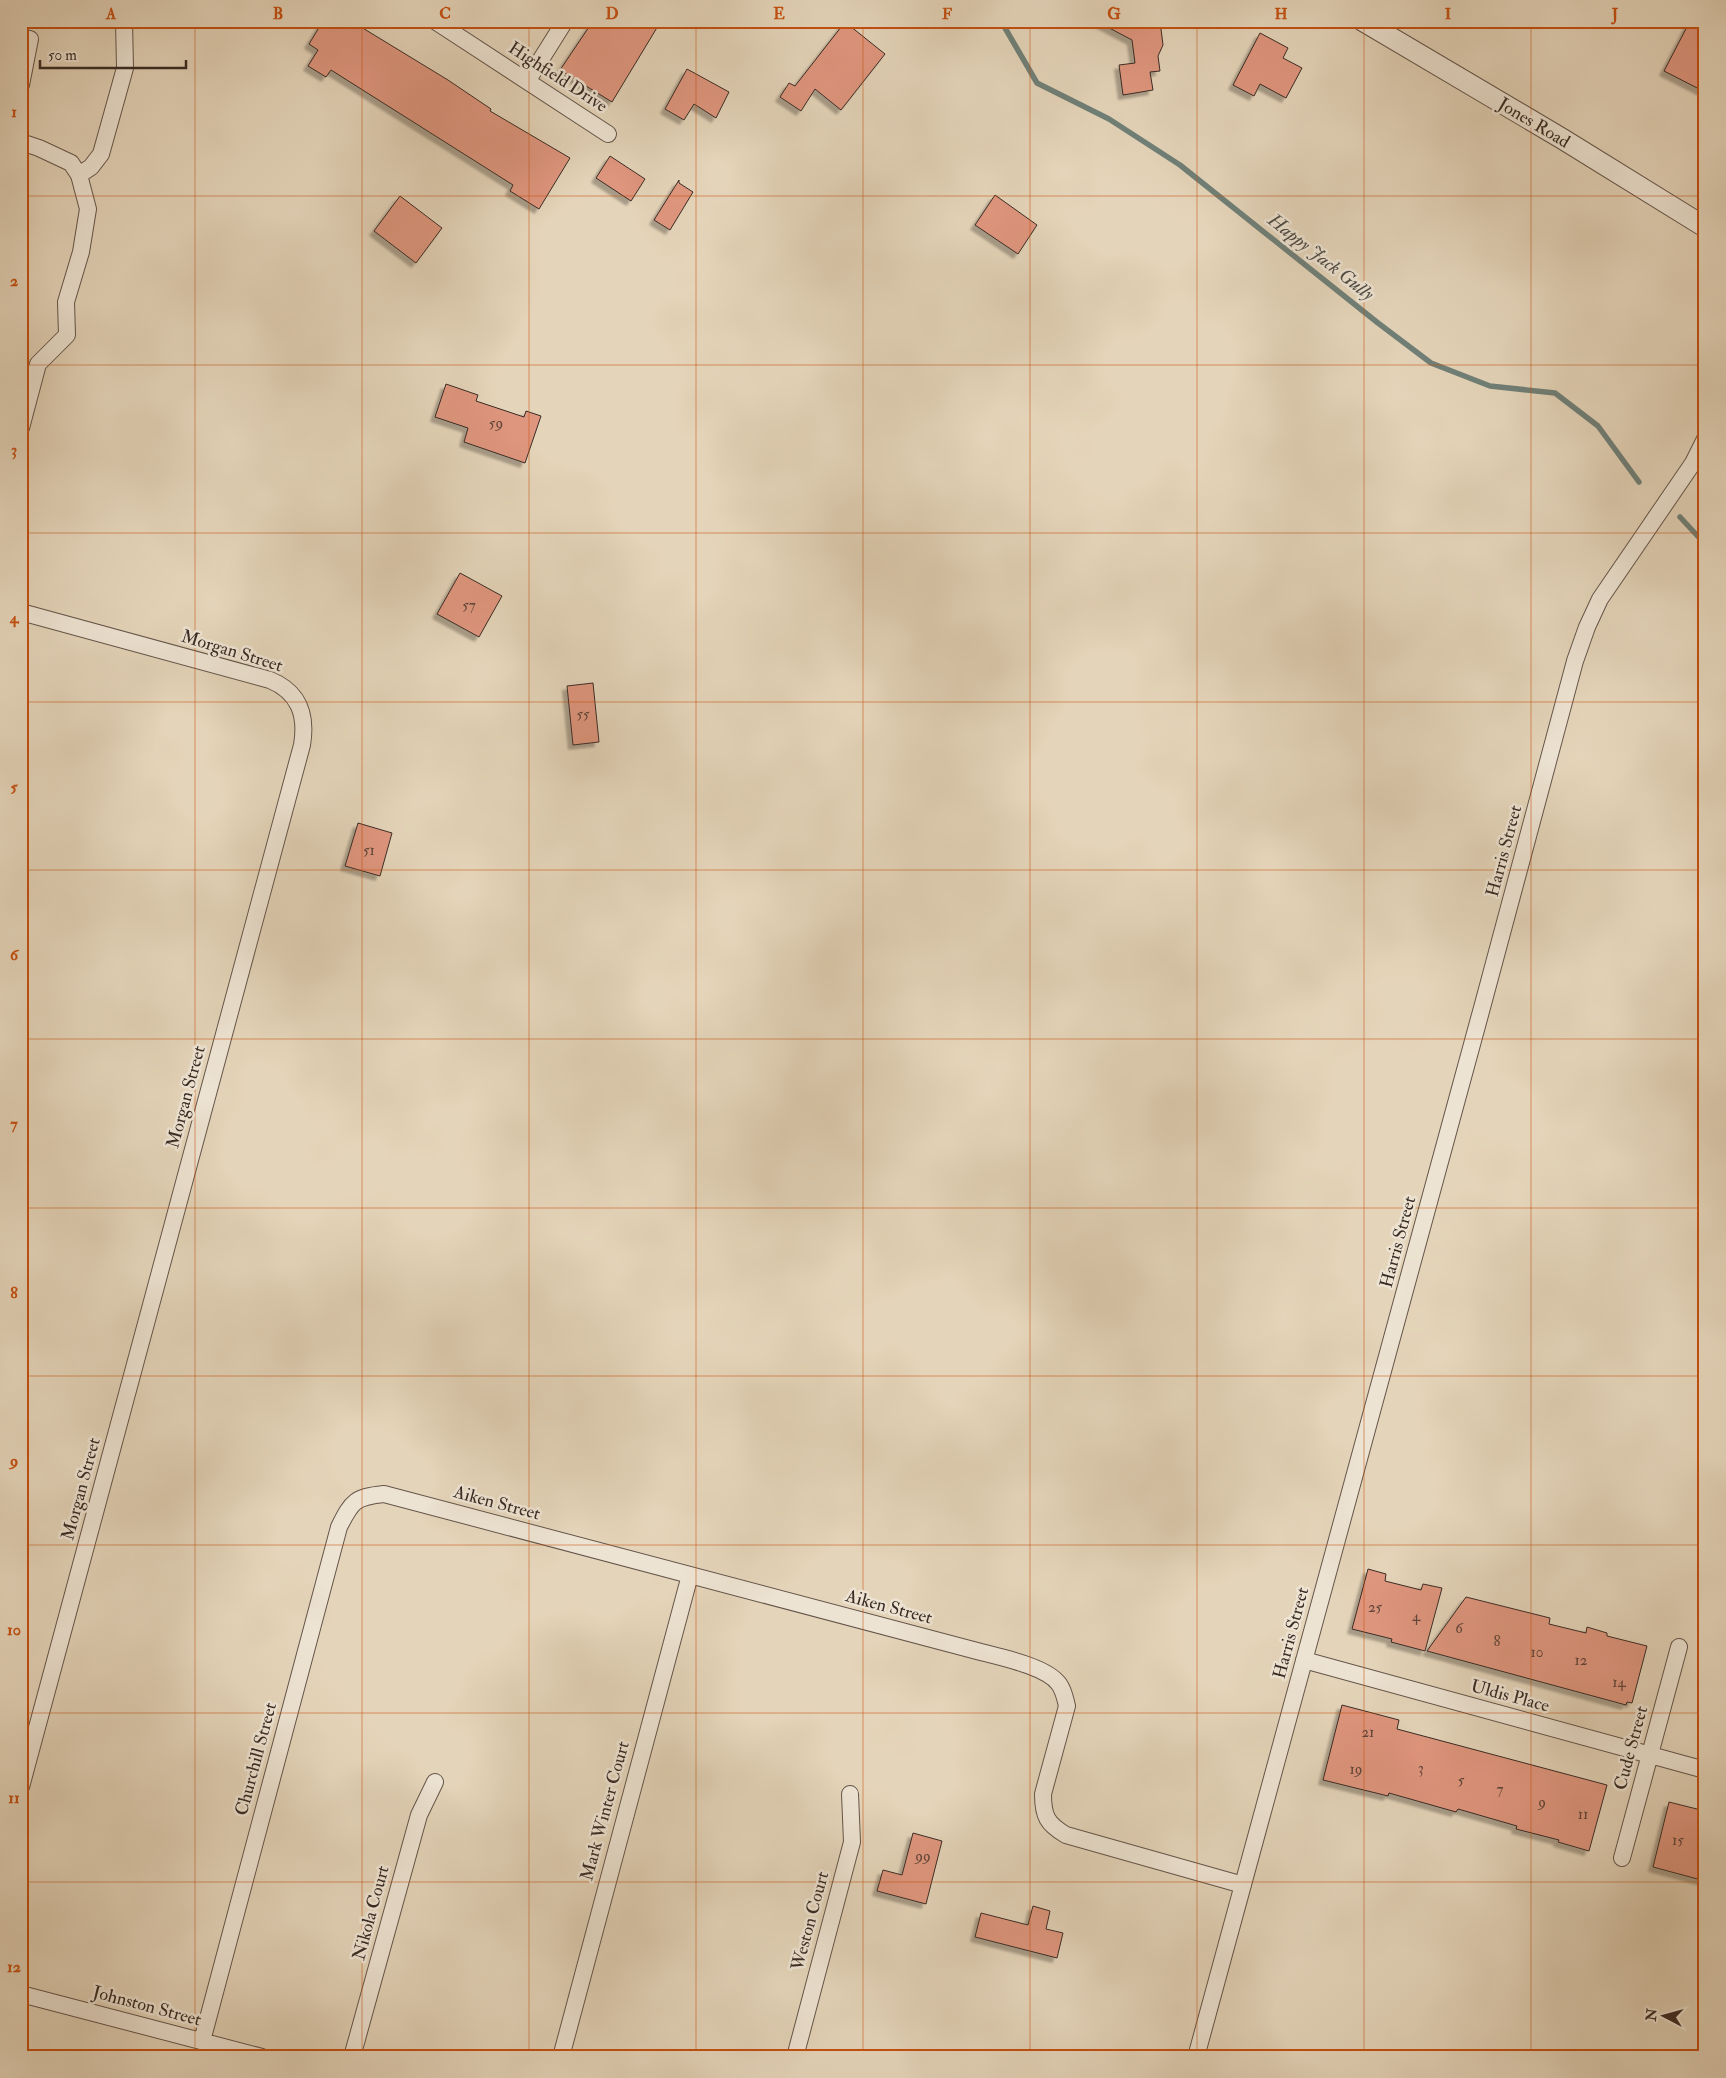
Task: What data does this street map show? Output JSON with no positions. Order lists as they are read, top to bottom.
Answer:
{
  "streets": {
    "street": [
      "Highfield Drive",
      "Jones Road",
      "Morgan Street",
      "Harris Street",
      "Aiken Street",
      "Uldis Place",
      "Cude Street",
      "Churchill Street",
      "Mark Winter Court",
      "Nikola Court",
      "Weston Court",
      "Johnston Street"
    ]
  },
  "crossings": [
    ["Harris Street", "Aiken Street"],
    ["Harris Street", "Uldis Place"],
    ["Aiken Street", "Churchill Street"],
    ["Aiken Street", "Mark Winter Court"],
    ["Uldis Place", "Cude Street"],
    ["Churchill Street", "Johnston Street"]
  ],
  "water": ["Happy Jack Gully"],
  "house_numbers": [
    "59",
    "57",
    "55",
    "51",
    "25",
    "4",
    "6",
    "8",
    "10",
    "12",
    "14",
    "21",
    "3",
    "19",
    "5",
    "7",
    "9",
    "11",
    "15",
    "99"
  ],
  "scale_bar": "50 m",
  "north": "left",
  "grid": {
    "columns": [
      "A",
      "B",
      "C",
      "D",
      "E",
      "F",
      "G",
      "H",
      "I",
      "J"
    ],
    "rows": [
      "1",
      "2",
      "3",
      "4",
      "5",
      "6",
      "7",
      "8",
      "9",
      "10",
      "11",
      "12"
    ]
  }
}
